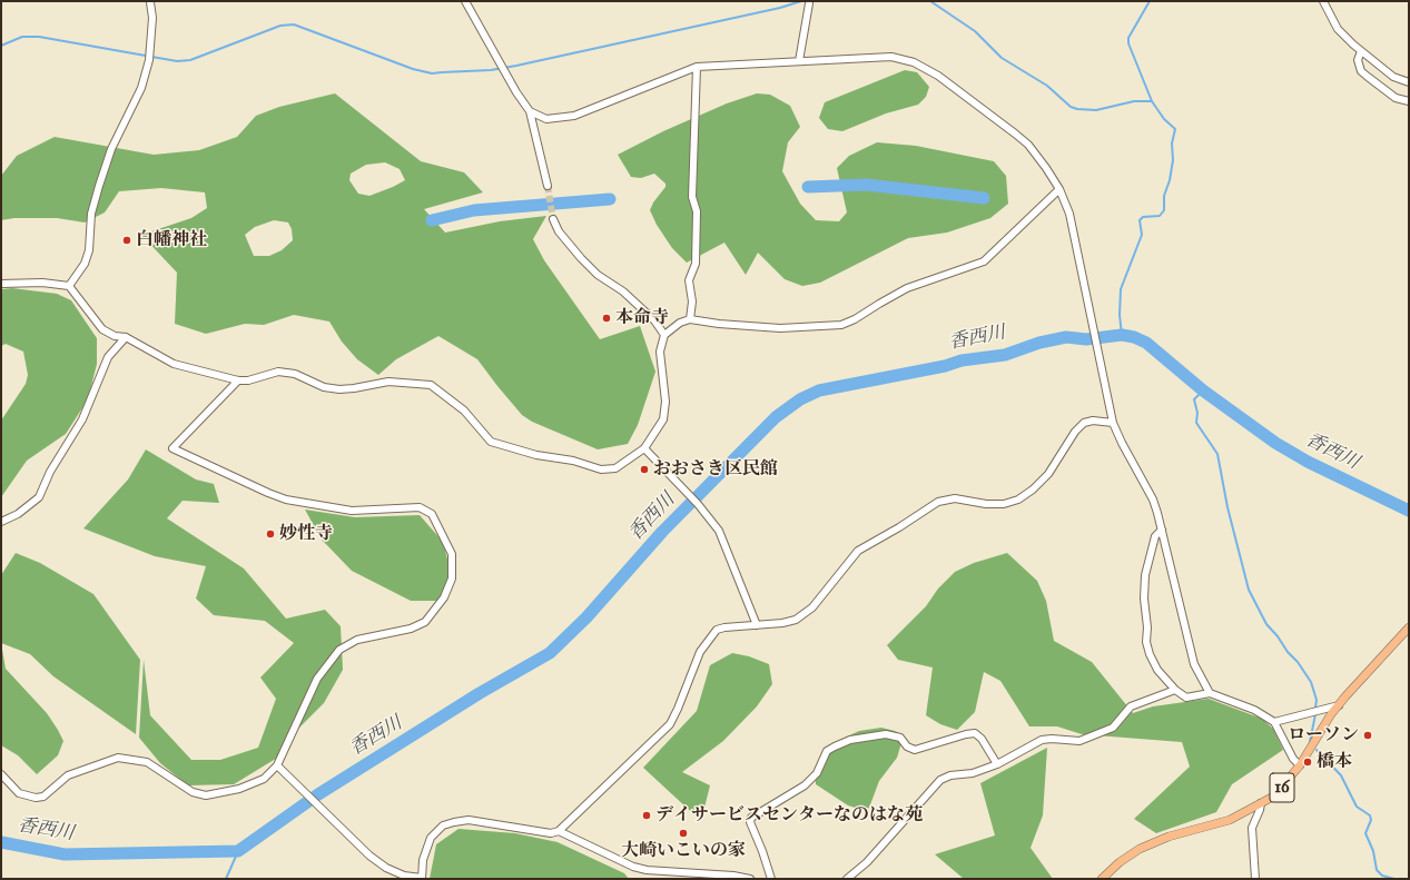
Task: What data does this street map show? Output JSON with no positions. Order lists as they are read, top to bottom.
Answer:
{
  "streets": {
    "main road": ["16"]
  },
  "water": ["香西川"],
  "places": [
    "白幡神社",
    "本命寺",
    "おおさき区民館",
    "妙性寺",
    "ローソン",
    "橋本",
    "デイサービスセンターなのはな苑",
    "大崎いこいの家"
  ]
}
